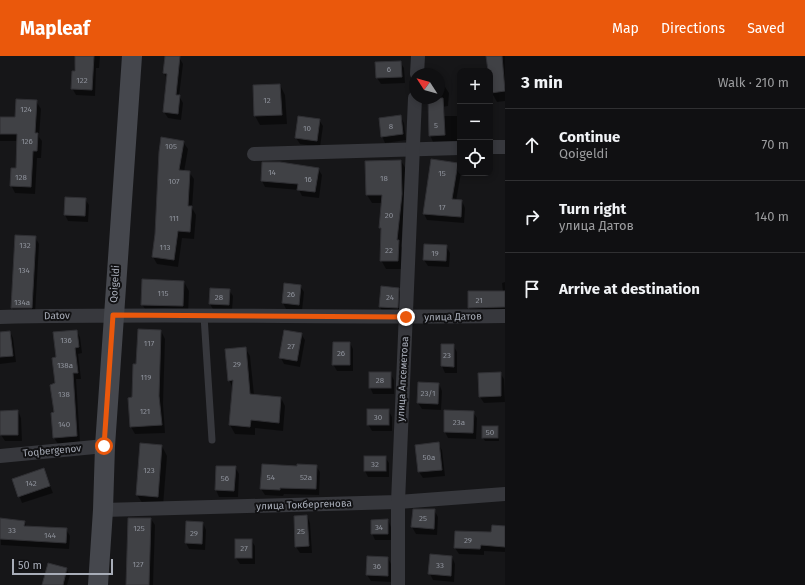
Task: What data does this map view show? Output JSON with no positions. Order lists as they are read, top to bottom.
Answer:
{
  "streets": {
    "street": [
      "Qoigeldi",
      "Datov",
      "улица Датов",
      "улица Апсеметова",
      "Toqbergenov",
      "улица Токбергенова"
    ]
  },
  "crossings": [
    ["Qoigeldi", "Datov"],
    ["Qoigeldi", "улица Датов"],
    ["Qoigeldi", "Toqbergenov"],
    ["Qoigeldi", "улица Токбергенова"],
    ["Datov", "улица Датов"],
    ["улица Датов", "улица Апсеметова"],
    ["улица Апсеметова", "улица Токбергенова"]
  ],
  "house_numbers": [
    "6",
    "122",
    "12",
    "124",
    "5",
    "8",
    "10",
    "126",
    "105",
    "14",
    "15",
    "128",
    "18",
    "16",
    "107",
    "17",
    "20",
    "111",
    "132",
    "113",
    "22",
    "19",
    "134",
    "115",
    "26",
    "28",
    "24",
    "21",
    "134а",
    "136",
    "117",
    "27",
    "26",
    "23",
    "29",
    "138а",
    "119",
    "28",
    "23/1",
    "138",
    "121",
    "30",
    "23а",
    "140",
    "50",
    "50а",
    "32",
    "123",
    "54",
    "52а",
    "56",
    "142",
    "25",
    "34",
    "125",
    "33",
    "25",
    "29",
    "144",
    "29",
    "27",
    "127",
    "33",
    "36"
  ],
  "scale_bar": "50 m",
  "north": "top left",
  "page": {
    "header": "Mapleaf",
    "nav": ["Map", "Directions", "Saved"],
    "heading": ["3 min", "Walk · 210 m"],
    "map_buttons": ["+", "−"],
    "list": [
      ["Continue", "Qoigeldi", "70 m"],
      ["Turn right", "улица Датов", "140 m"],
      "Arrive at destination"
    ],
    "scale": "50 m"
  }
}
